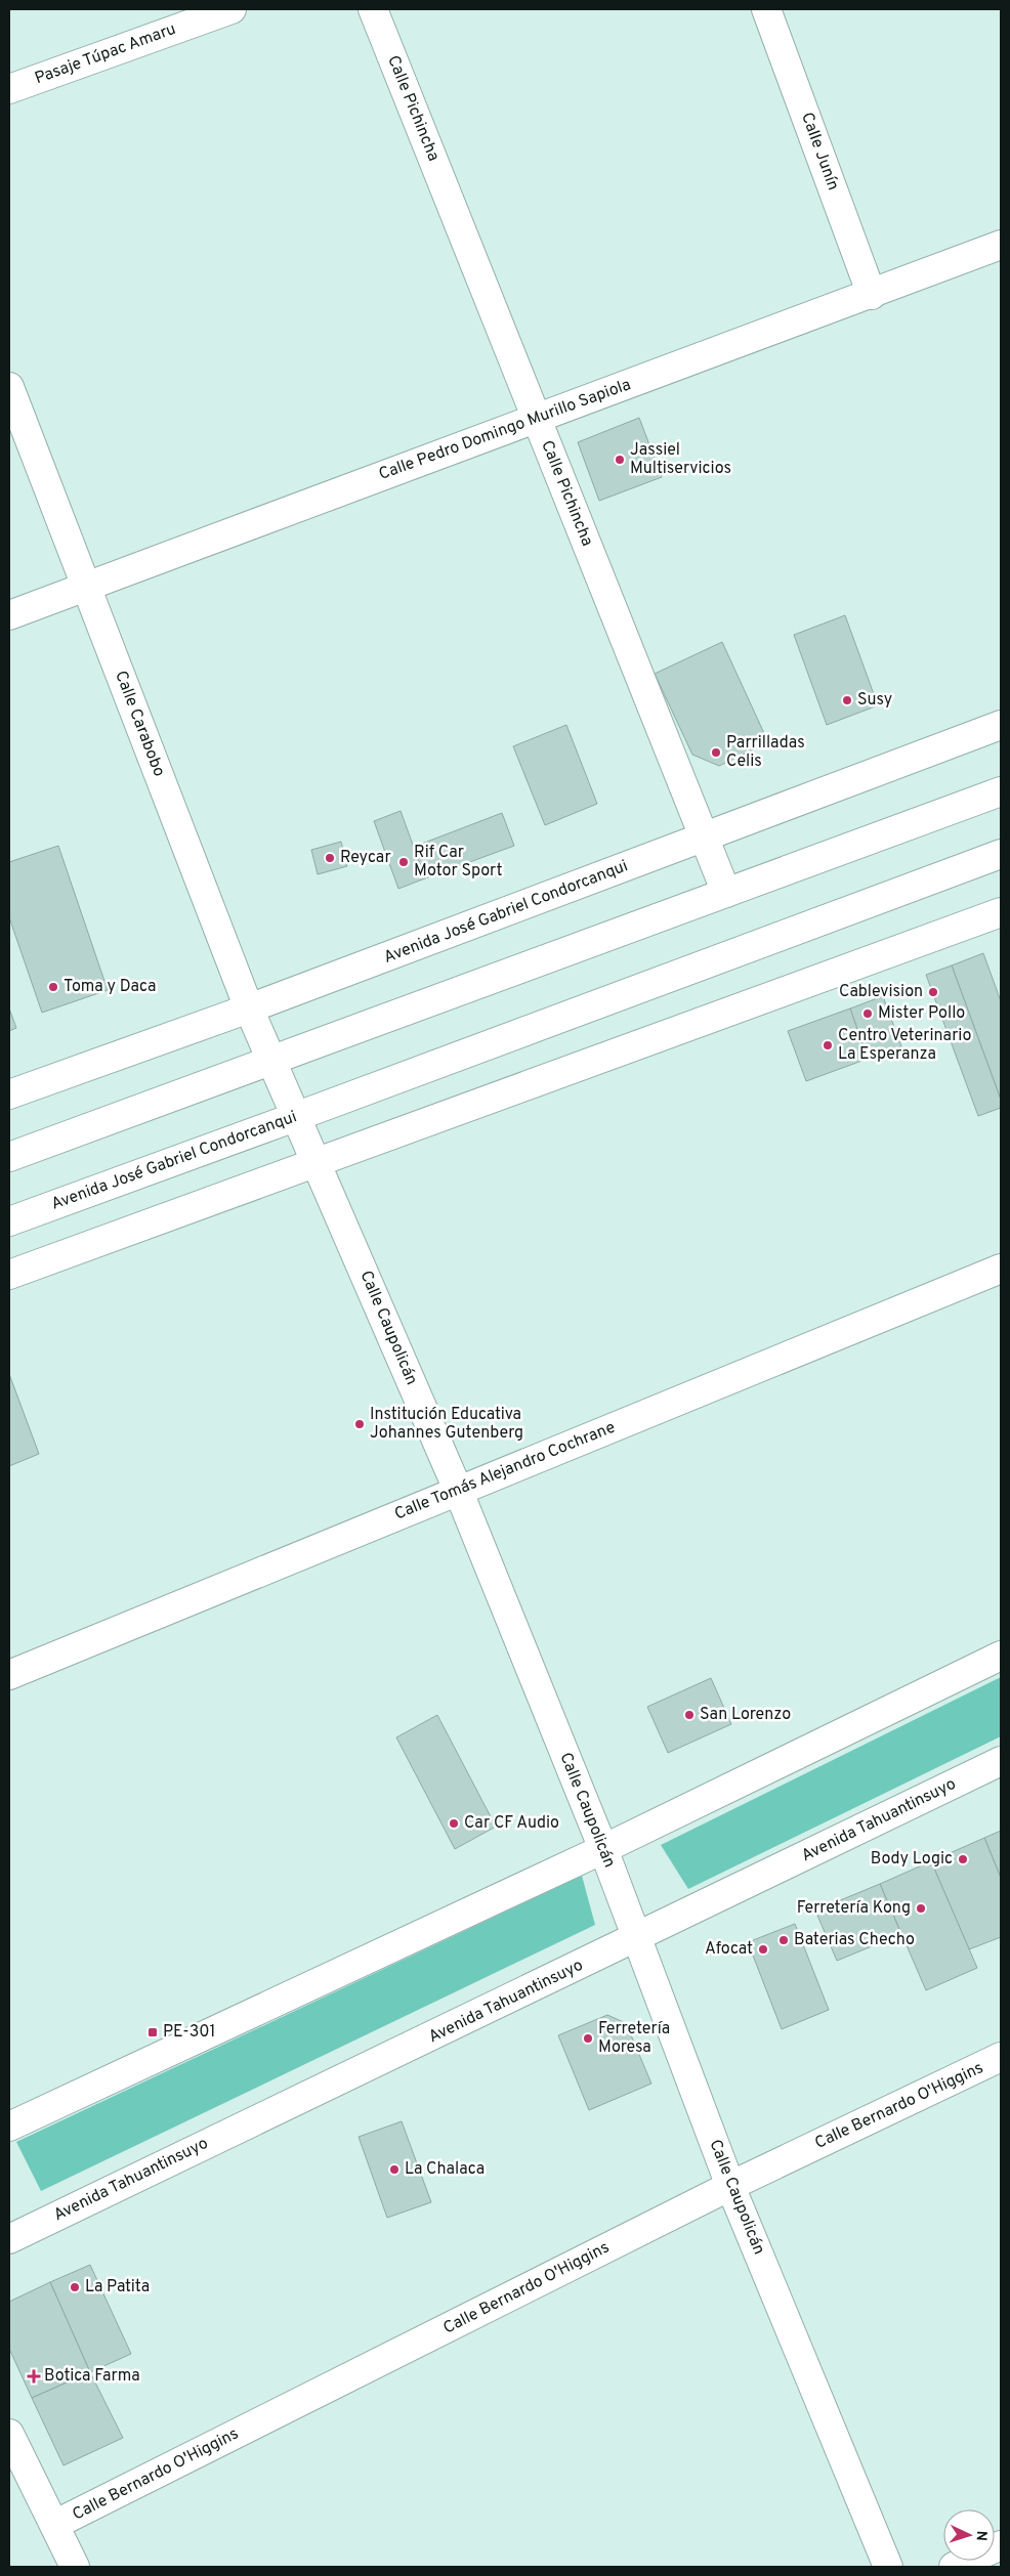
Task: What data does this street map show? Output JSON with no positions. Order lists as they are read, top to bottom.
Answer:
{
  "streets": {
    "main road": [
      "Pasaje Túpac Amaru",
      "Calle Pichincha",
      "Calle Junín",
      "Calle Pedro Domingo Murillo Sapiola",
      "Calle Carabobo",
      "Avenida José Gabriel Condorcanqui",
      "Calle Caupolicán",
      "Calle Tomás Alejandro Cochrane",
      "Avenida Tahuantinsuyo",
      "Calle Bernardo O'Higgins"
    ]
  },
  "crossings": [
    ["Calle Pichincha", "Calle Pedro Domingo Murillo Sapiola"],
    ["Calle Pichincha", "Avenida José Gabriel Condorcanqui"],
    ["Calle Junín", "Calle Pedro Domingo Murillo Sapiola"],
    ["Calle Pedro Domingo Murillo Sapiola", "Calle Carabobo"],
    ["Calle Carabobo", "Avenida José Gabriel Condorcanqui"],
    ["Calle Carabobo", "Calle Caupolicán"],
    ["Avenida José Gabriel Condorcanqui", "Calle Caupolicán"],
    ["Calle Caupolicán", "Calle Tomás Alejandro Cochrane"],
    ["Calle Caupolicán", "Avenida Tahuantinsuyo"],
    ["Calle Caupolicán", "Calle Bernardo O'Higgins"]
  ],
  "places": {
    "other": [
      "Jassiel Multiservicios",
      "Susy",
      "Parrilladas Celis",
      "Reycar",
      "Rif Car Motor Sport",
      "Toma y Daca",
      "Cablevision",
      "Mister Pollo",
      "Centro Veterinario La Esperanza",
      "Institución Educativa Johannes Gutenberg",
      "San Lorenzo",
      "Car CF Audio",
      "Body Logic",
      "Ferretería Kong",
      "Baterias Checho",
      "Afocat",
      "Ferretería Moresa",
      "La Chalaca",
      "La Patita"
    ],
    "transit": ["PE-301"],
    "health": ["Botica Farma"]
  },
  "north": "right"
}
